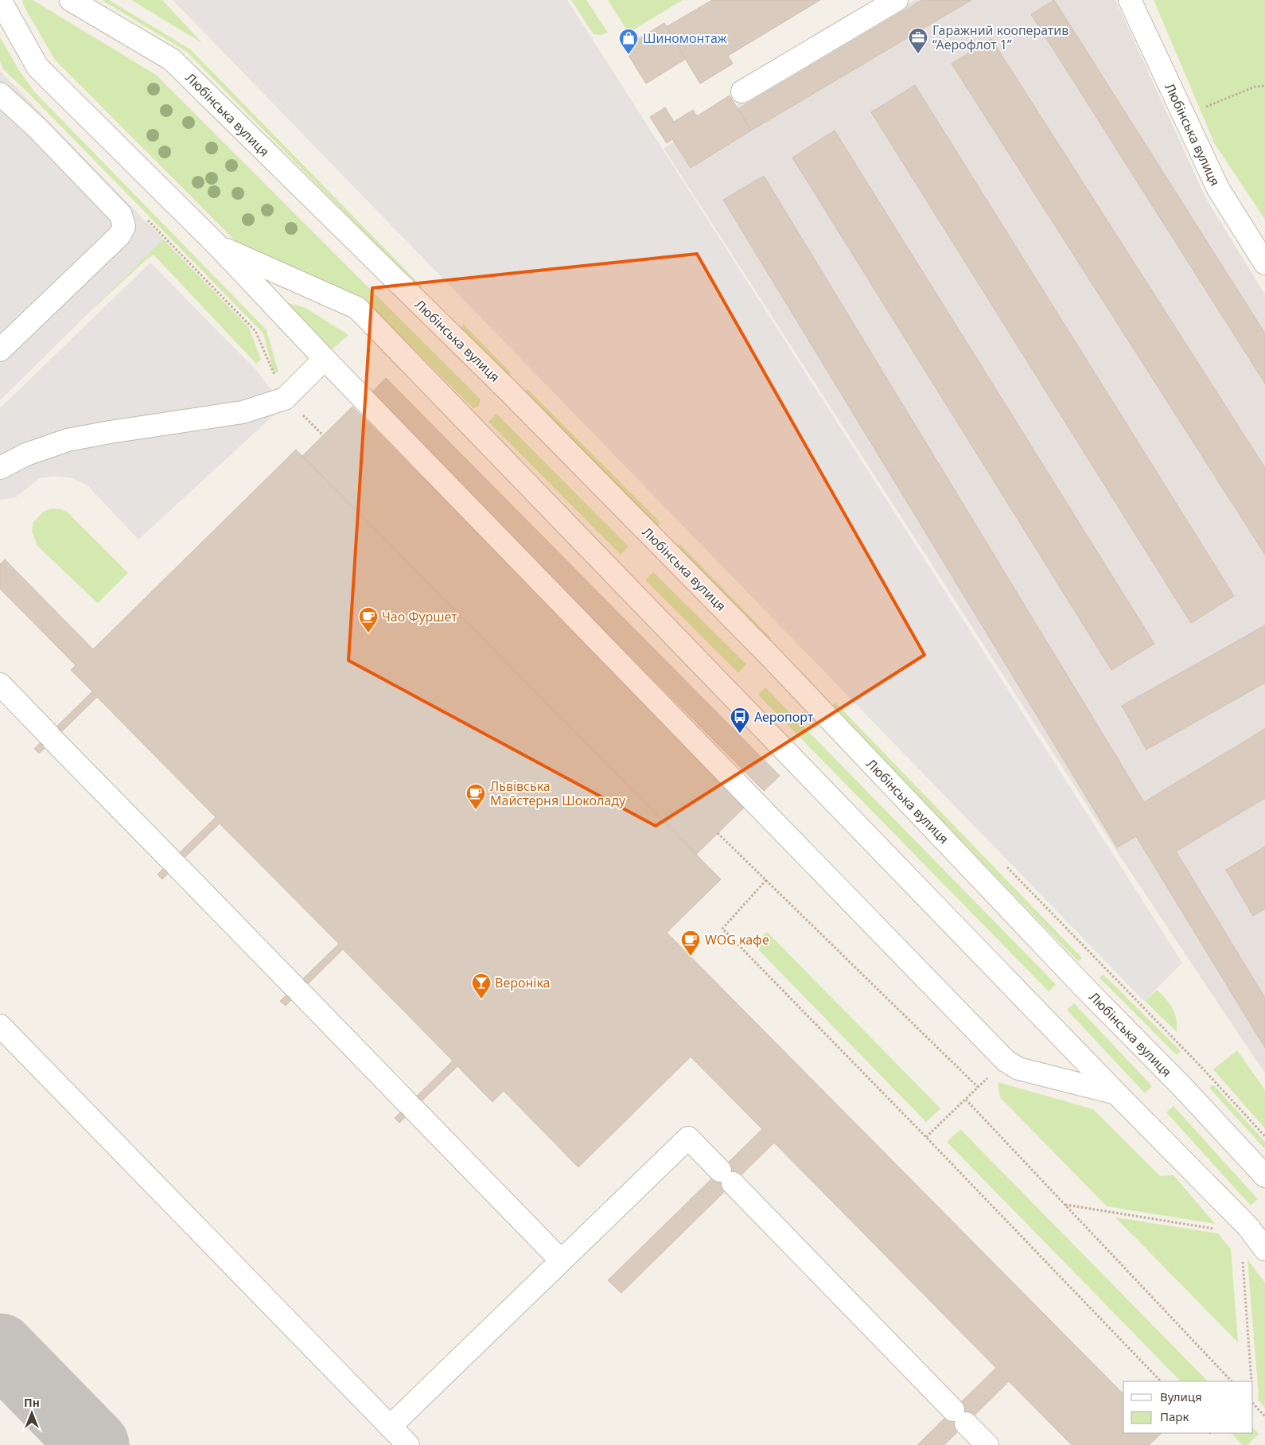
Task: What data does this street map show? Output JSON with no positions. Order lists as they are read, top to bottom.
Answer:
{
  "streets": {
    "street": ["Любінська вулиця"]
  },
  "places": {
    "office": ["Гаражний кооператив “Аерофлот 1”"],
    "shop": ["Шиномонтаж"],
    "cafe": ["Чао Фуршет", "Львівська Майстерня Шоколаду", "WOG кафе"],
    "bus stop": ["Аеропорт"],
    "bar": ["Вероніка"]
  },
  "legend": ["Вулиця", "Парк"],
  "north": "top"
}
